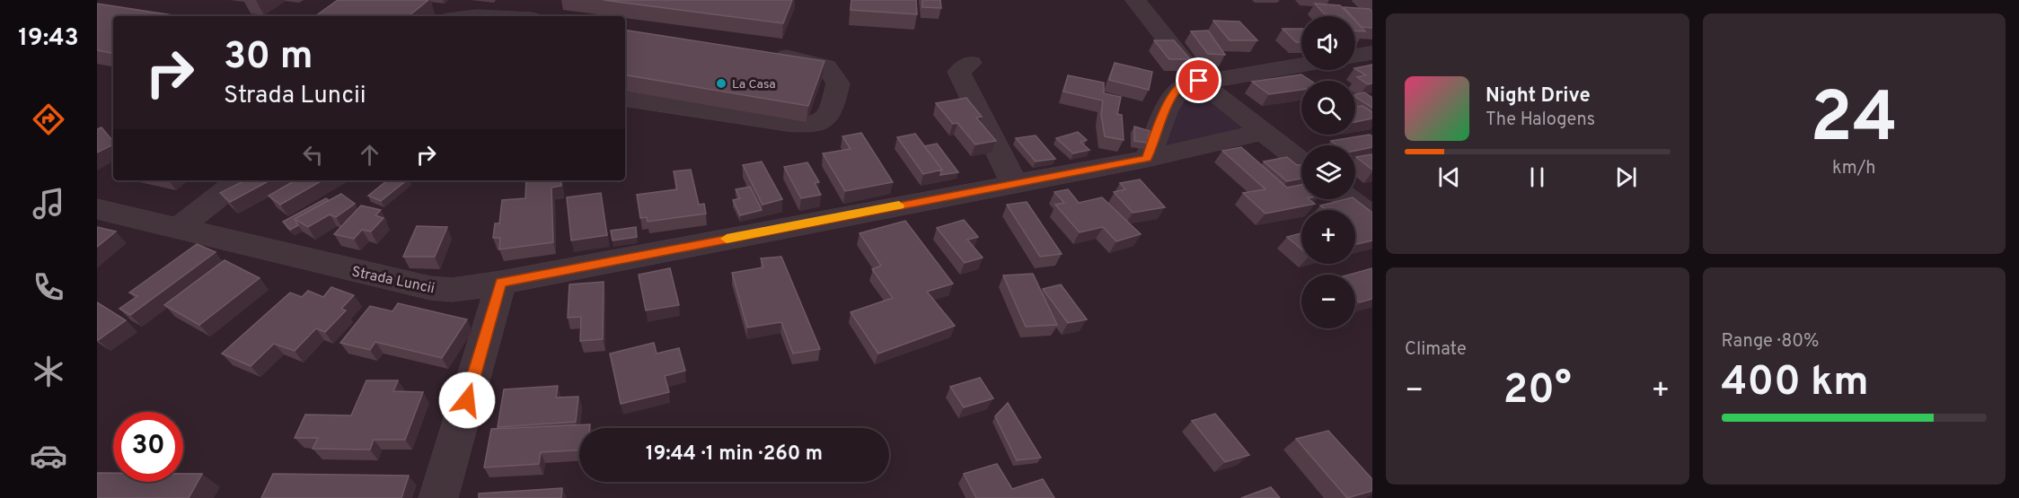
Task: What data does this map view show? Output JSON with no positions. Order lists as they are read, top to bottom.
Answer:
{
  "streets": {
    "street": ["Strada Luncii"]
  },
  "places": ["La Casa"],
  "page": {
    "tabs": "19:43",
    "tile": [
      ["24", "km/h"],
      "Climate",
      ["Range · 80%", "400 km"]
    ],
    "map_buttons": ["+", "−"],
    "turn": ["30 m", "Strada Luncii"],
    "song": ["Night Drive", "The Halogens"],
    "heat": ["−", "20°", "+"],
    "limit": "30",
    "trip": "19:44 · 1 min · 260 m"
  }
}
